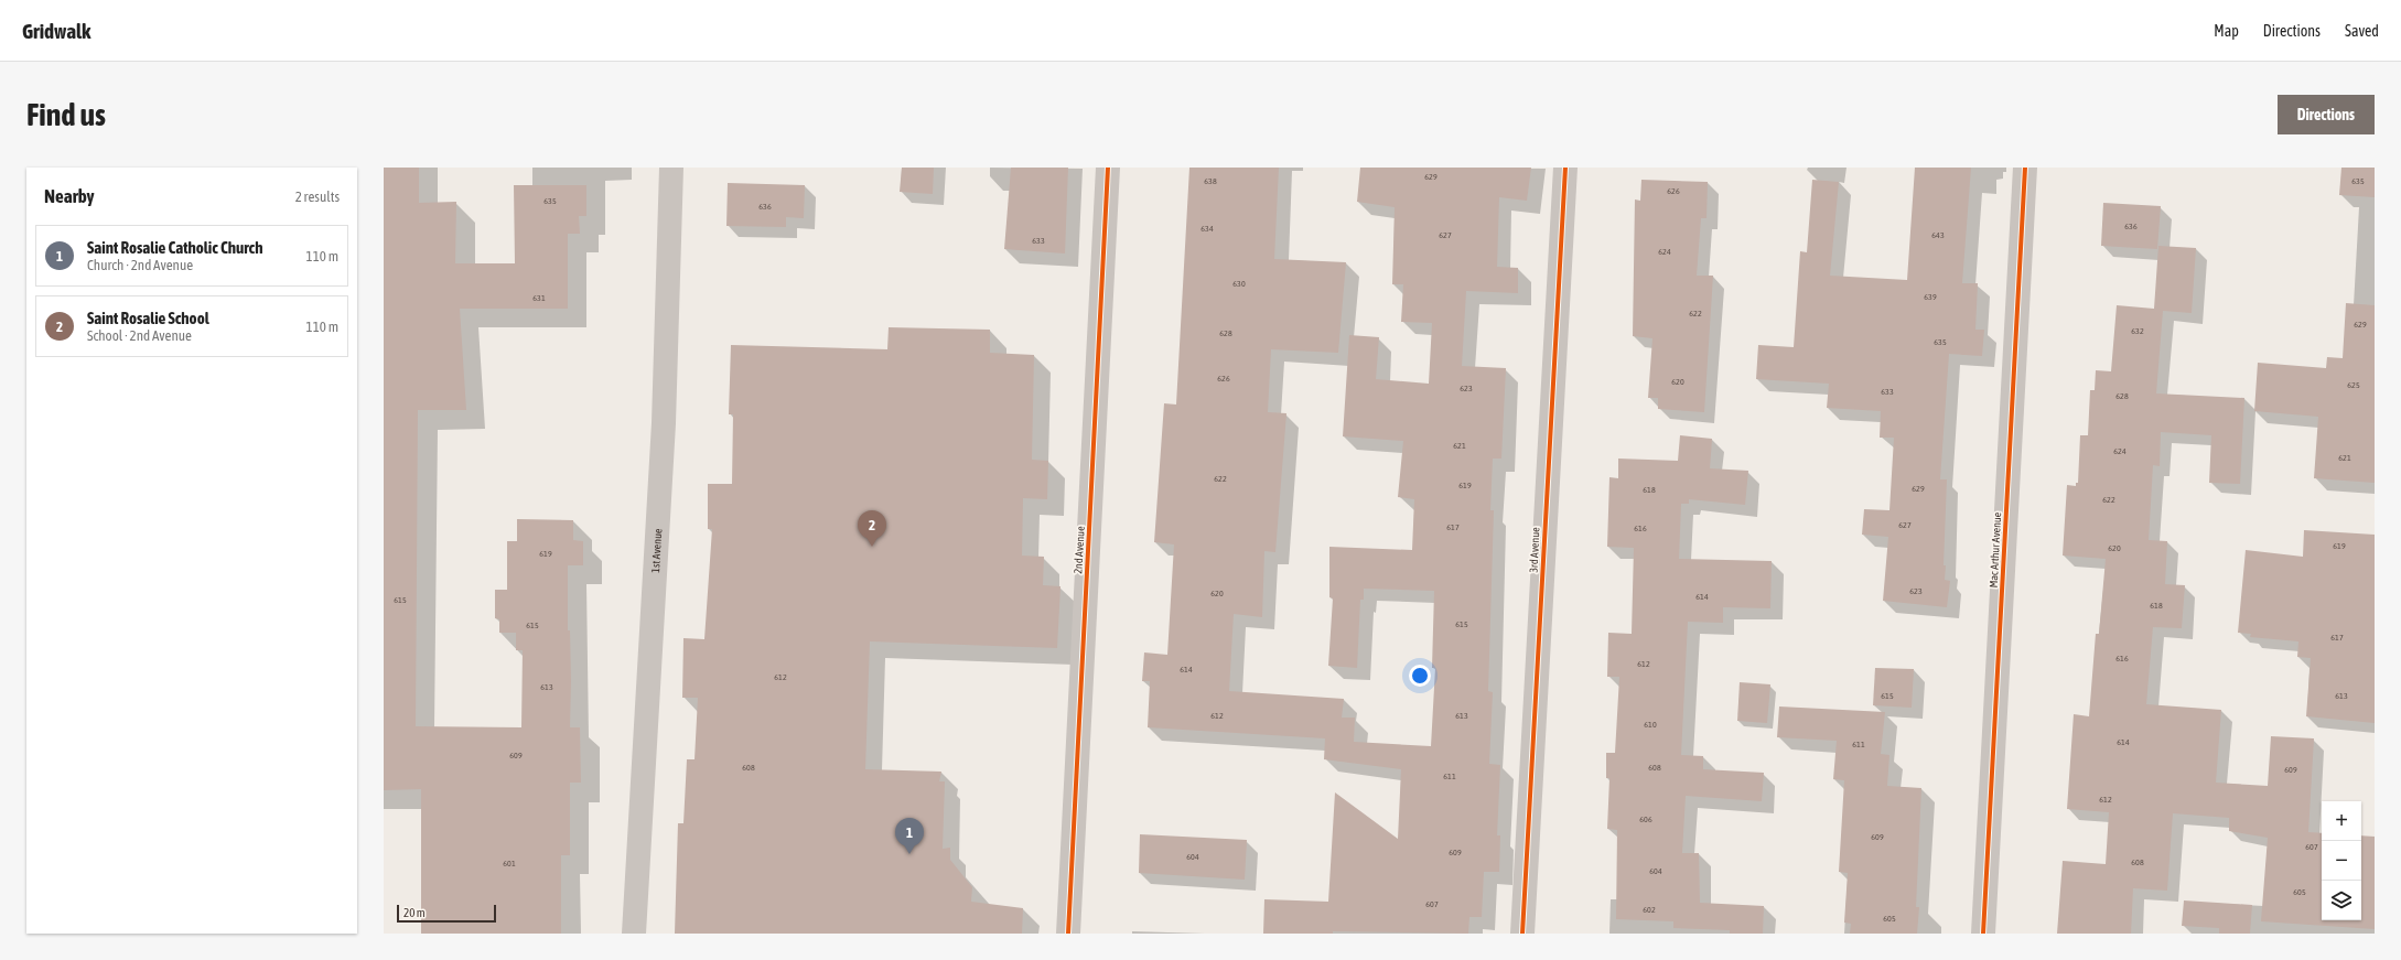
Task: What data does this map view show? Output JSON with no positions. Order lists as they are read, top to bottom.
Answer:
{
  "streets": {
    "street": [
      "2nd Avenue",
      "3rd Avenue",
      "Mac Arthur Avenue",
      "1st Avenue"
    ]
  },
  "house_numbers": [
    "629",
    "638",
    "635",
    "626",
    "635",
    "636",
    "636",
    "634",
    "627",
    "643",
    "633",
    "624",
    "630",
    "639",
    "631",
    "622",
    "629",
    "632",
    "628",
    "635",
    "626",
    "620",
    "625",
    "623",
    "633",
    "628",
    "621",
    "624",
    "621",
    "622",
    "619",
    "629",
    "618",
    "622",
    "627",
    "617",
    "616",
    "619",
    "620",
    "619",
    "623",
    "620",
    "614",
    "615",
    "618",
    "615",
    "615",
    "617",
    "616",
    "612",
    "614",
    "612",
    "613",
    "615",
    "613",
    "612",
    "613",
    "610",
    "614",
    "611",
    "609",
    "608",
    "608",
    "609",
    "611",
    "612",
    "606",
    "609",
    "607",
    "609",
    "604",
    "608",
    "601",
    "604",
    "605",
    "607",
    "602",
    "605"
  ],
  "scale_bar": "20 m",
  "page": {
    "header": "Gridwalk",
    "nav": ["Map", "Directions", "Saved"],
    "buttons": "Directions",
    "title": "Find us",
    "heading": ["Nearby", "2 results"],
    "list": [
      {
        "mark": "1",
        "name": "Saint Rosalie Catholic Church",
        "note": "Church · 2nd Avenue",
        "value": "110 m"
      },
      {
        "mark": "2",
        "name": "Saint Rosalie School",
        "note": "School · 2nd Avenue",
        "value": "110 m"
      }
    ],
    "pins": ["2", "1"],
    "map_buttons": ["+", "−"],
    "scale": "20 m"
  }
}
